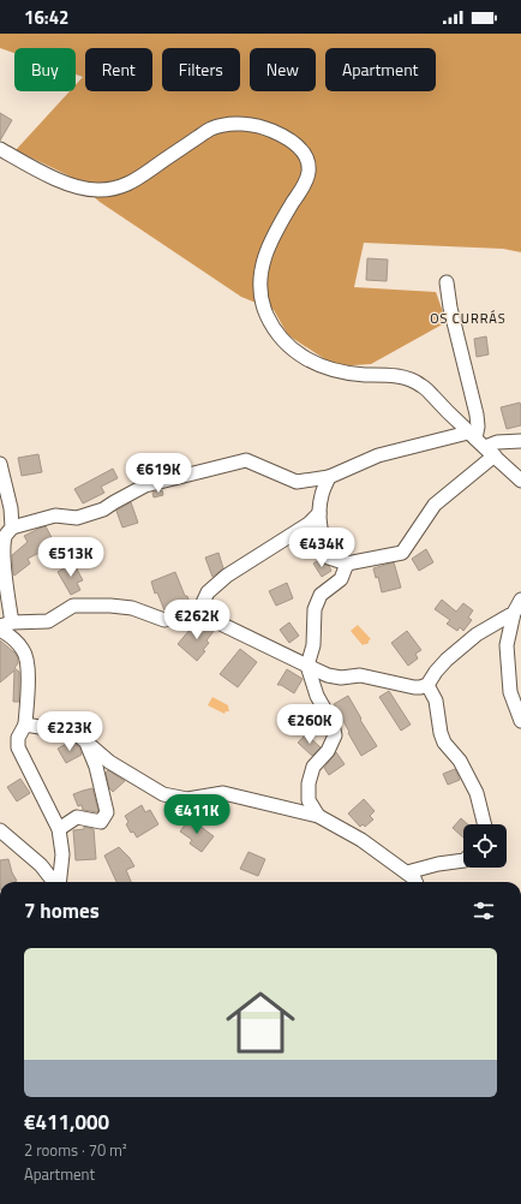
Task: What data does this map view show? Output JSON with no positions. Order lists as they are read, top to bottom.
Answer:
{
  "districts": ["OS CURRÁS"],
  "page": {
    "status": "16:42",
    "chip": [
      "Buy",
      "Rent",
      "Filters",
      "New",
      "Apartment"
    ],
    "price": [
      "€619K",
      "€434K",
      "€513K",
      "€262K",
      "€260K",
      "€223K",
      "€411K"
    ],
    "heading": "7 homes",
    "list": [
      {
        "name": "€411,000",
        "note": "2 rooms · 70 m² · Apartment"
      }
    ]
  }
}
